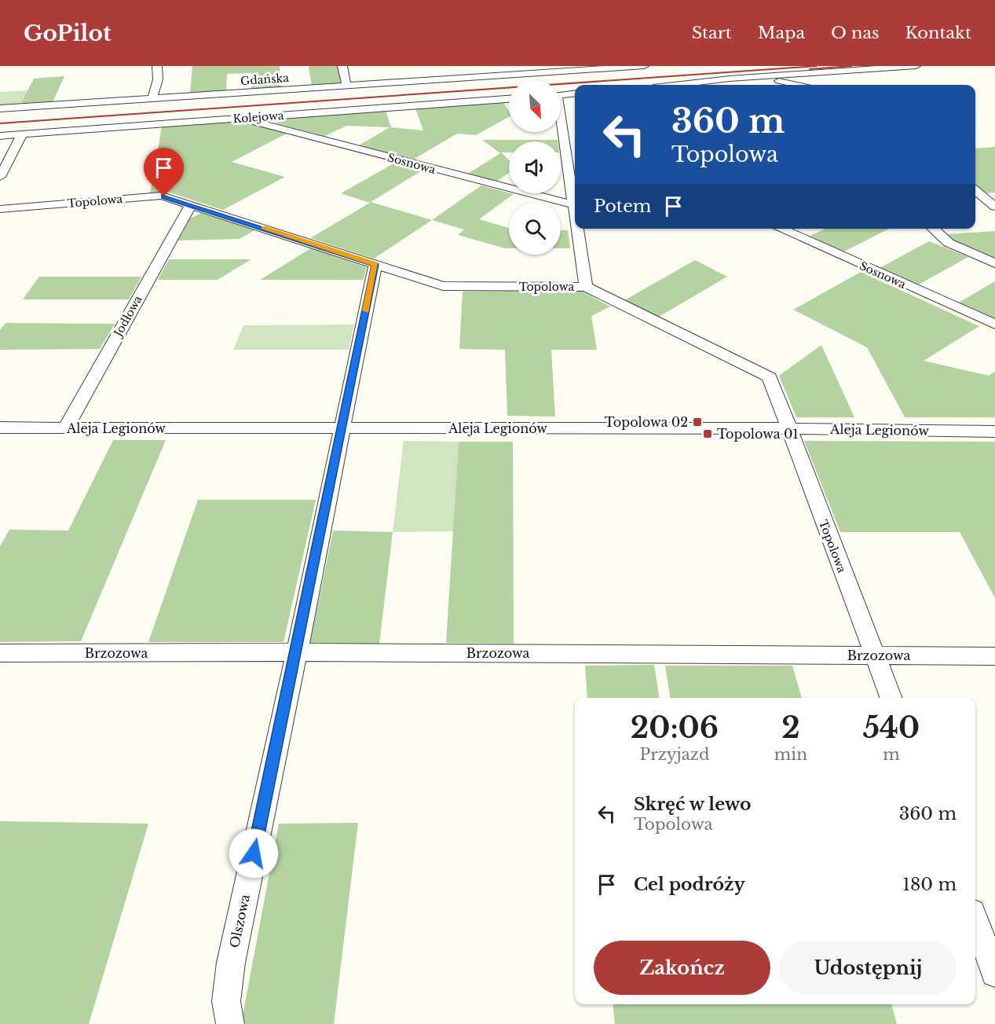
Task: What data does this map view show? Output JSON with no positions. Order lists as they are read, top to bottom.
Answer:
{
  "streets": {
    "street": [
      "Gdańska",
      "Kolejowa",
      "Sosnowa",
      "Topolowa",
      "Jodłowa",
      "Aleja Legionów",
      "Brzozowa",
      "Olszowa"
    ]
  },
  "crossings": [
    ["Kolejowa", "Sosnowa"],
    ["Topolowa", "Jodłowa"],
    ["Topolowa", "Aleja Legionów"],
    ["Topolowa", "Brzozowa"],
    ["Topolowa", "Olszowa"],
    ["Jodłowa", "Aleja Legionów"],
    ["Aleja Legionów", "Olszowa"],
    ["Brzozowa", "Olszowa"]
  ],
  "places": {
    "transit": ["Topolowa 02", "Topolowa 01"]
  },
  "north": "bottom right",
  "page": {
    "header": "GoPilot",
    "nav": [
      "Start",
      "Mapa",
      "O nas",
      "Kontakt"
    ],
    "turn": ["360 m", "Topolowa"],
    "then": "Potem",
    "eta": [
      "20:06",
      "Przyjazd",
      "2",
      "min",
      "540",
      "m"
    ],
    "list": [
      {
        "name": "Skręć w lewo",
        "note": "Topolowa",
        "value": "360 m"
      },
      {
        "name": "Cel podróży",
        "value": "180 m"
      }
    ],
    "buttons": ["Zakończ", "Udostępnij"]
  }
}
